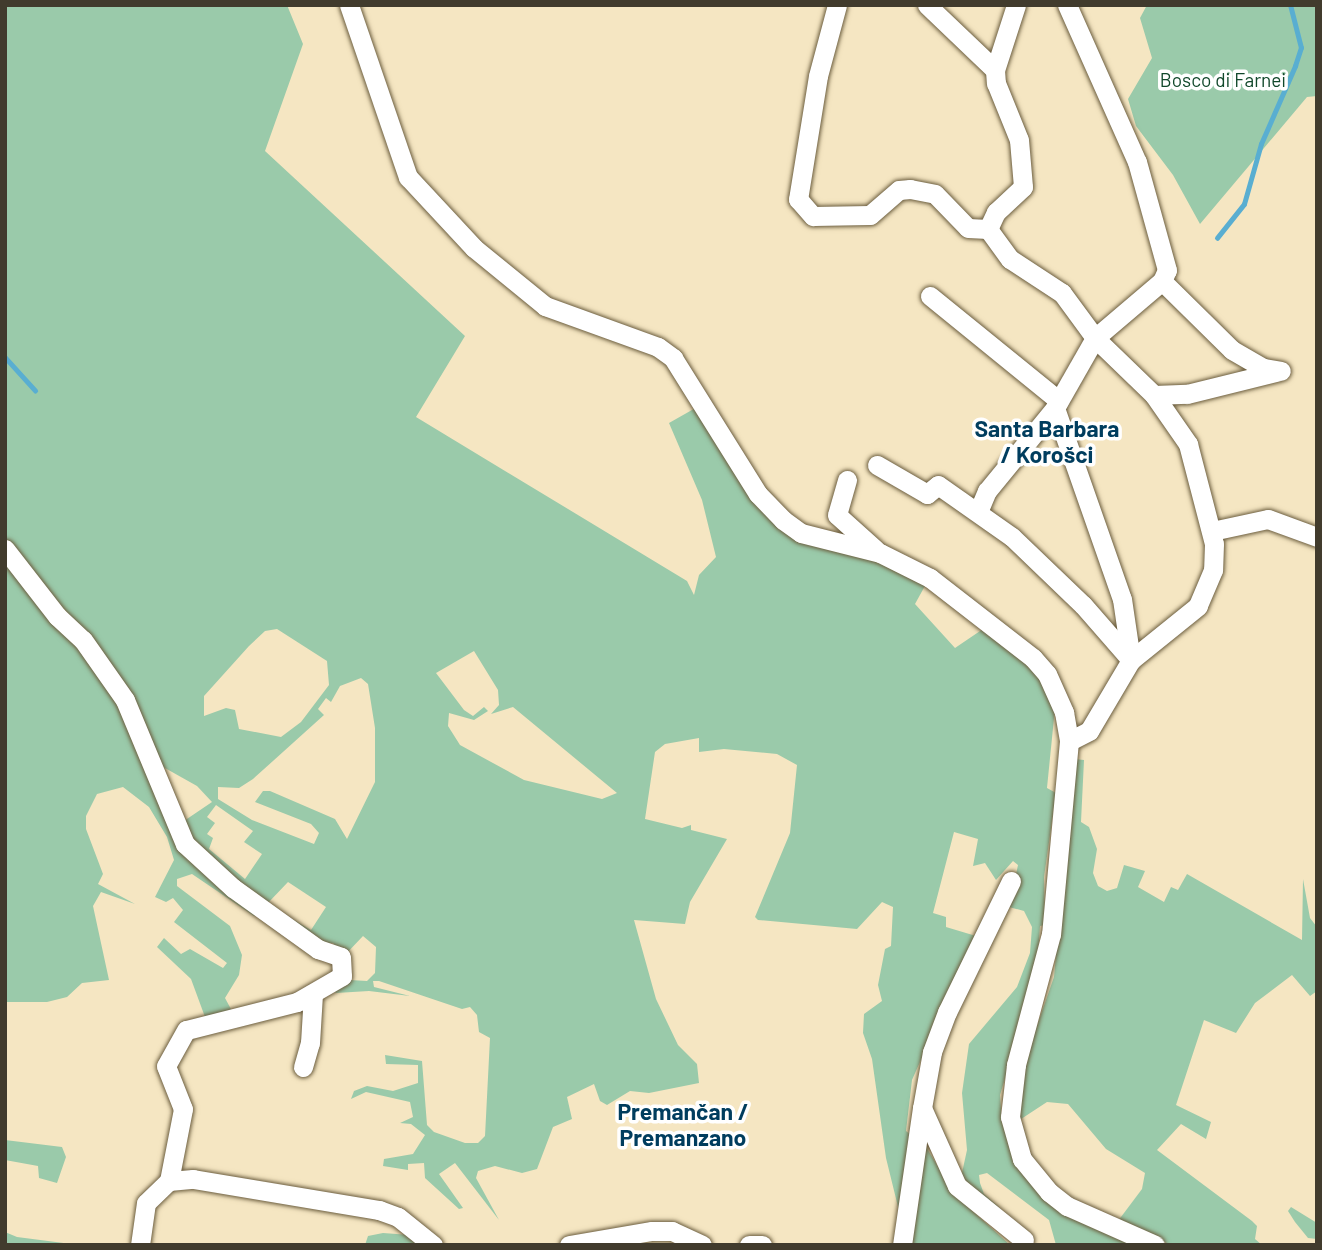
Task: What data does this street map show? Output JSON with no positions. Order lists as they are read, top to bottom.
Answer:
{
  "districts": ["Santa Barbara / Korošci", "Premančan / Premanzano"],
  "parks": ["Bosco di Farnei"]
}
